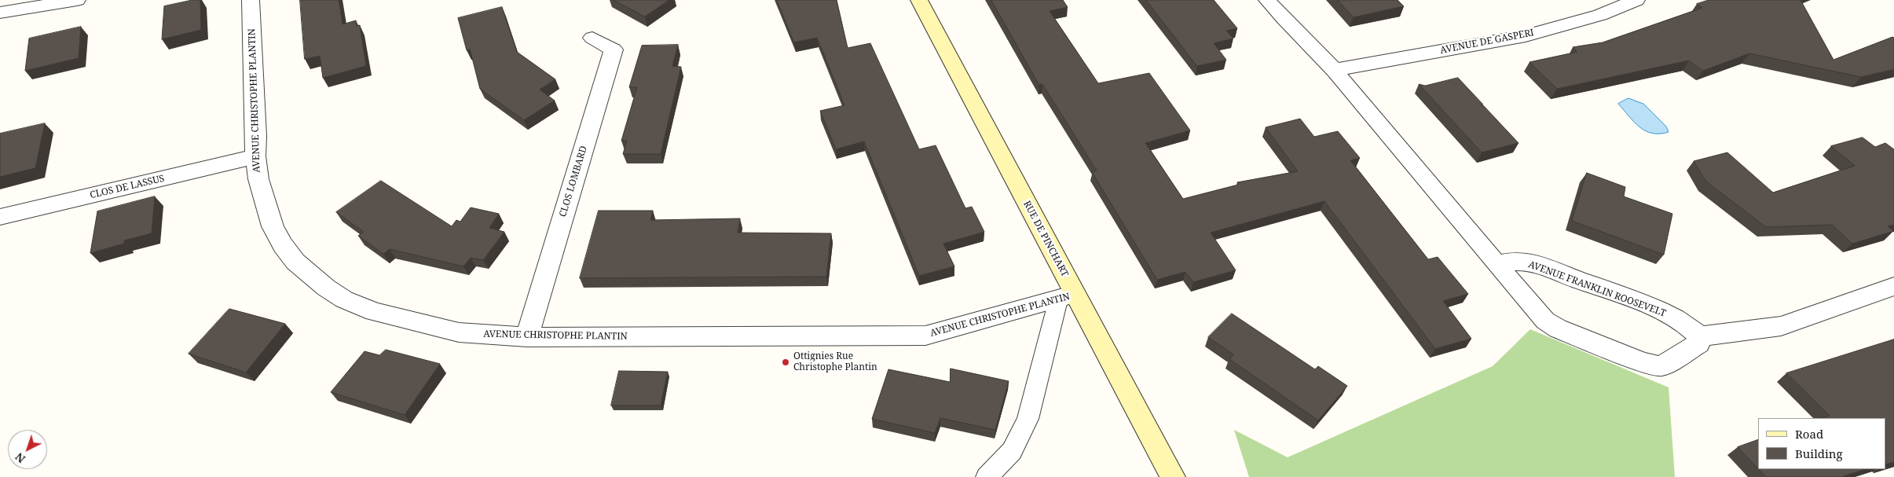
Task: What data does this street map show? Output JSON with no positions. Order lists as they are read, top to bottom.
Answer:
{
  "streets": {
    "main road": ["RUE DE PINCHART"],
    "street": [
      "AVENUE DE GASPERI",
      "AVENUE CHRISTOPHE PLANTIN",
      "CLOS LOMBARD",
      "CLOS DE LASSUS",
      "AVENUE FRANKLIN ROOSEVELT"
    ]
  },
  "crossings": [
    ["AVENUE CHRISTOPHE PLANTIN", "CLOS LOMBARD"],
    ["AVENUE CHRISTOPHE PLANTIN", "CLOS DE LASSUS"],
    ["AVENUE CHRISTOPHE PLANTIN", "RUE DE PINCHART"]
  ],
  "places": ["Ottignies Rue Christophe Plantin"],
  "legend": ["Road", "Building"],
  "north": "bottom left"
}
